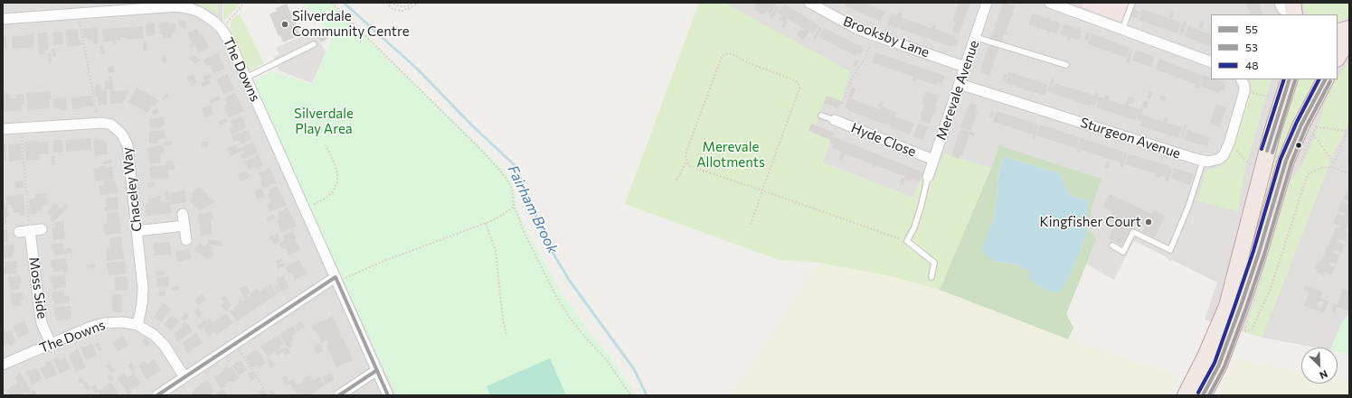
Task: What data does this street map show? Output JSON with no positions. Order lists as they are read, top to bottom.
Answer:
{
  "streets": {
    "street": [
      "Brooksby Lane",
      "The Downs",
      "Merevale Avenue",
      "Sturgeon Avenue",
      "Hyde Close",
      "Chaceley Way",
      "Moss Side"
    ]
  },
  "crossings": [
    ["Brooksby Lane", "Merevale Avenue"],
    ["The Downs", "Chaceley Way"],
    ["The Downs", "Moss Side"],
    ["Merevale Avenue", "Sturgeon Avenue"],
    ["Merevale Avenue", "Hyde Close"]
  ],
  "water": ["Fairham Brook"],
  "parks": ["Silverdale Play Area", "Merevale Allotments"],
  "places": ["Silverdale Community Centre", "Kingfisher Court"],
  "lines": ["transit line 55", "transit line 48", "transit line 53"],
  "legend": ["55", "53", "48"],
  "north": "bottom right"
}
